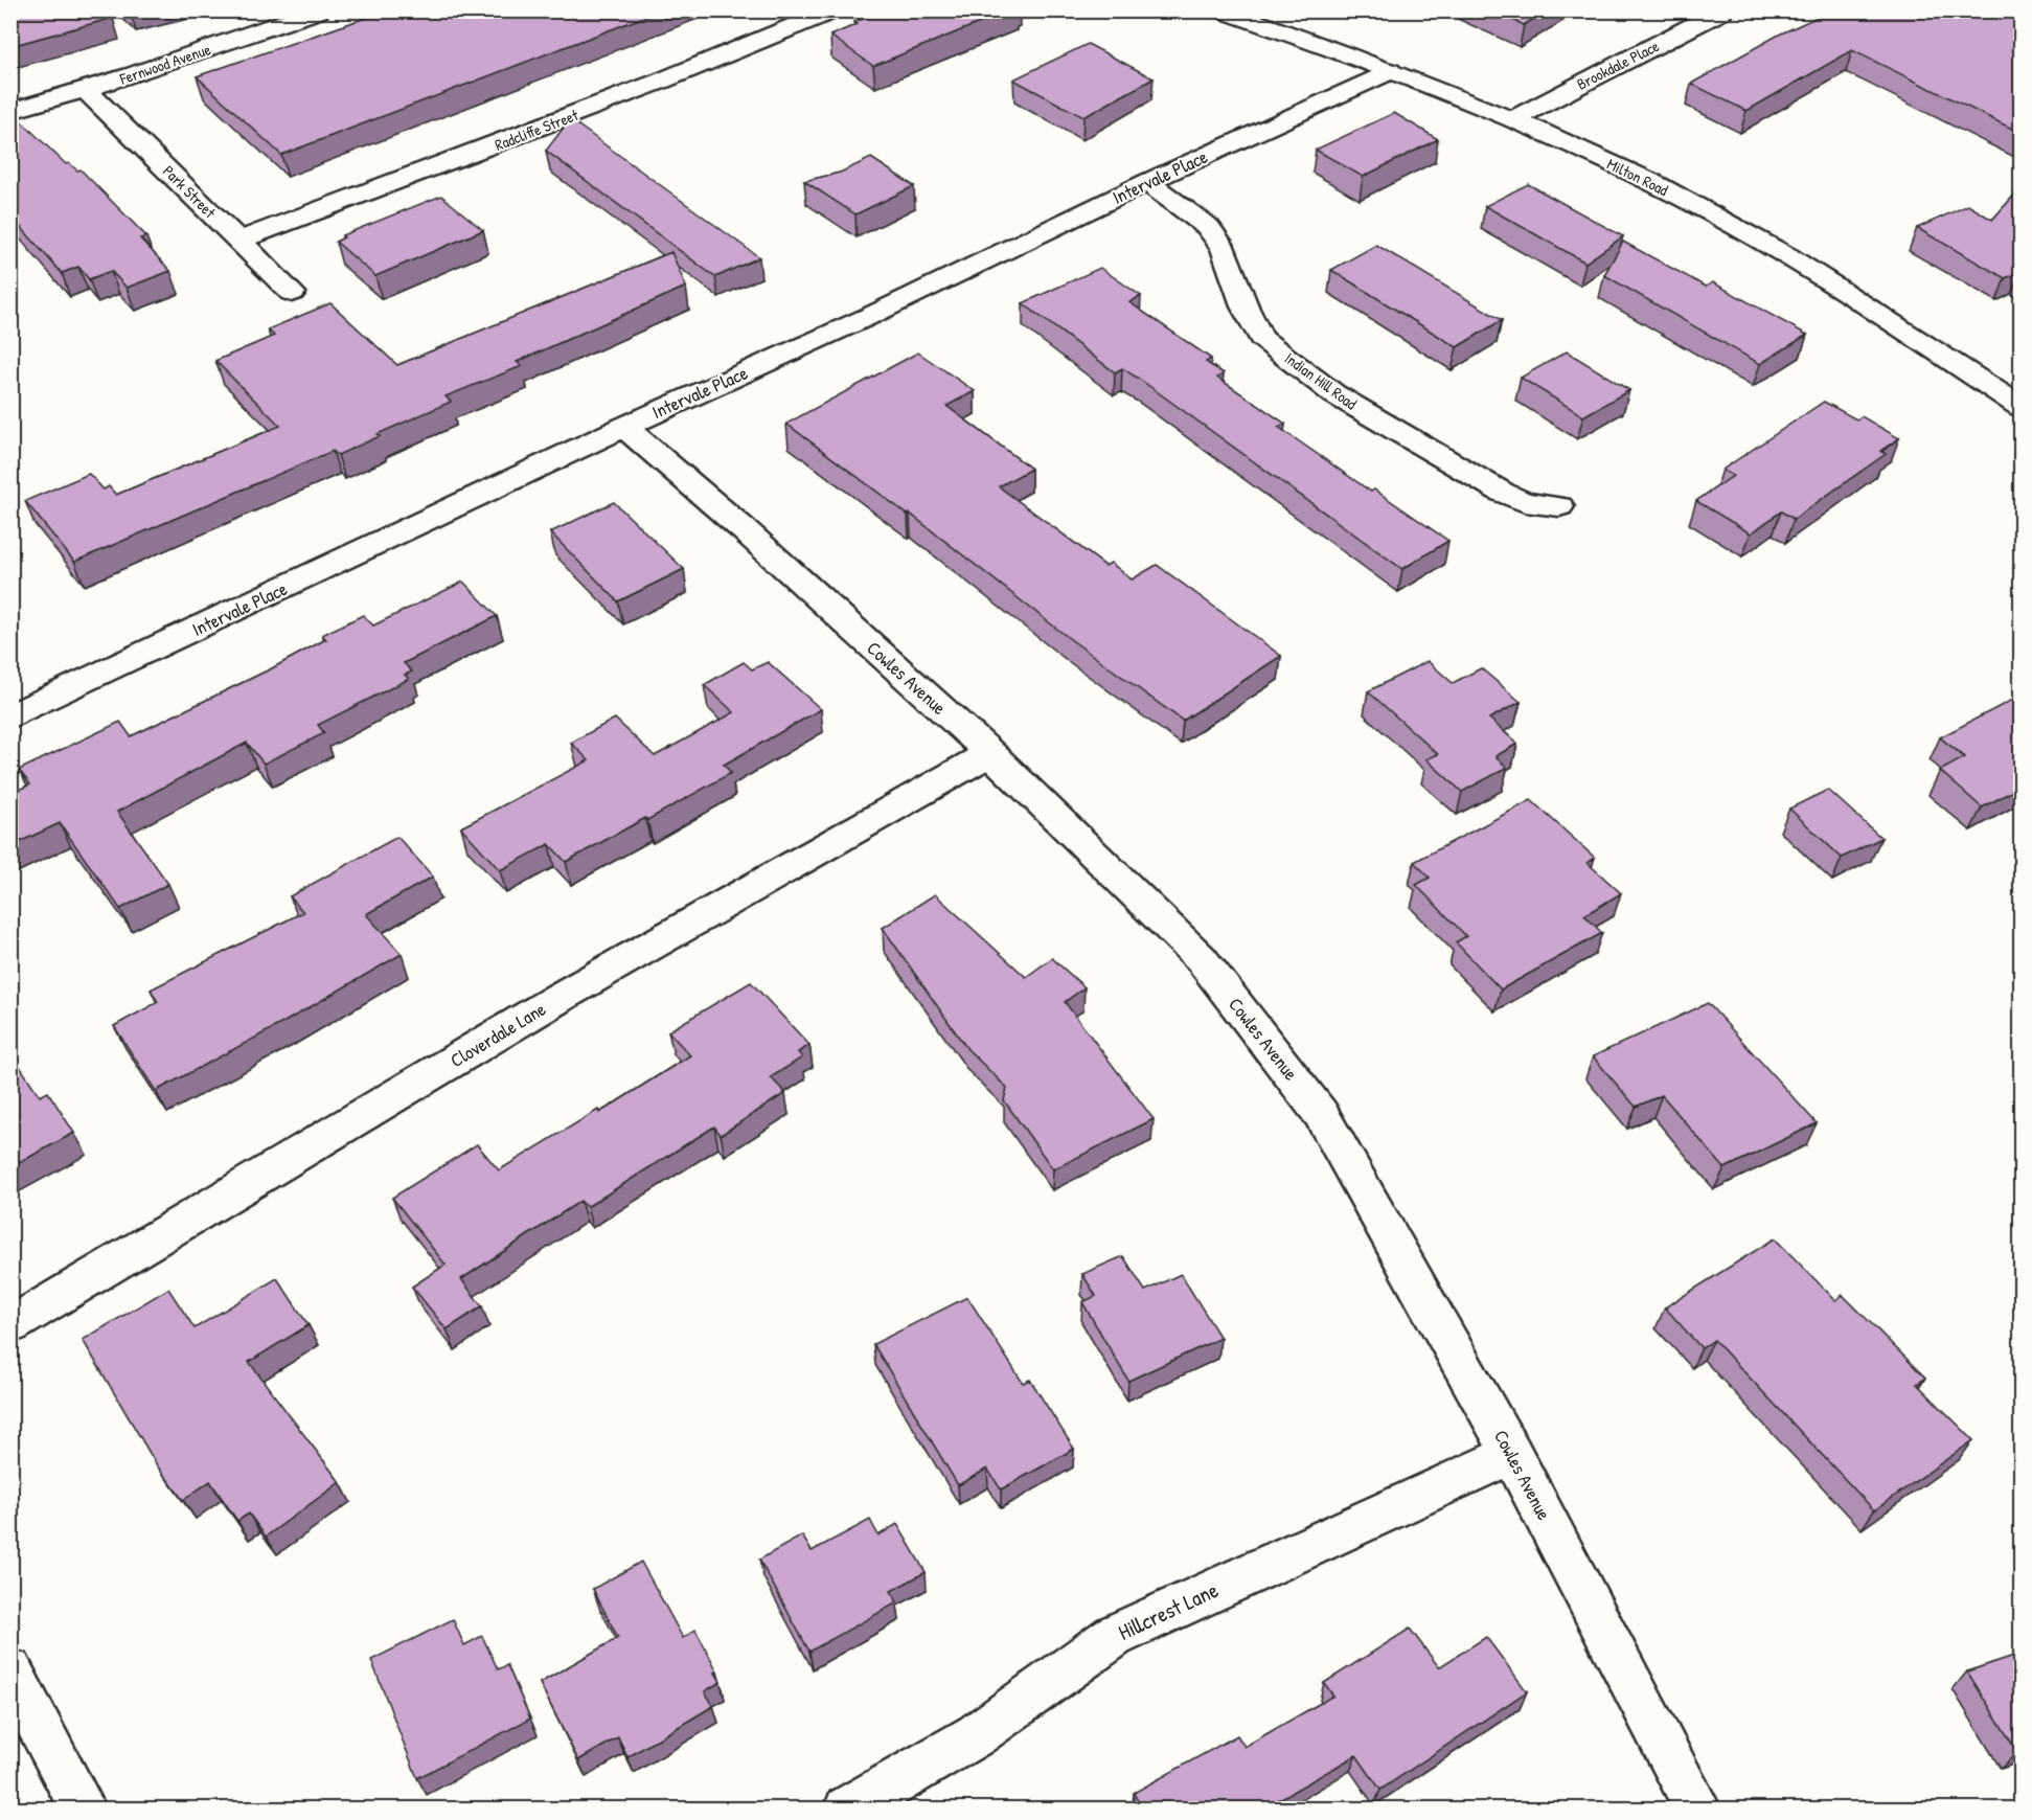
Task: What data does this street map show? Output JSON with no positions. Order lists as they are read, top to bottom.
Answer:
{
  "streets": {
    "street": [
      "Fernwood Avenue",
      "Brookdale Place",
      "Radcliffe Street",
      "Intervale Place",
      "Milton Road",
      "Park Street",
      "Indian Hill Road",
      "Cowles Avenue",
      "Cloverdale Lane",
      "Hillcrest Lane"
    ]
  },
  "crossings": [
    ["Fernwood Avenue", "Park Street"],
    ["Brookdale Place", "Milton Road"],
    ["Radcliffe Street", "Park Street"],
    ["Intervale Place", "Milton Road"],
    ["Intervale Place", "Indian Hill Road"],
    ["Intervale Place", "Cowles Avenue"],
    ["Cowles Avenue", "Cloverdale Lane"],
    ["Cowles Avenue", "Hillcrest Lane"]
  ]
}
